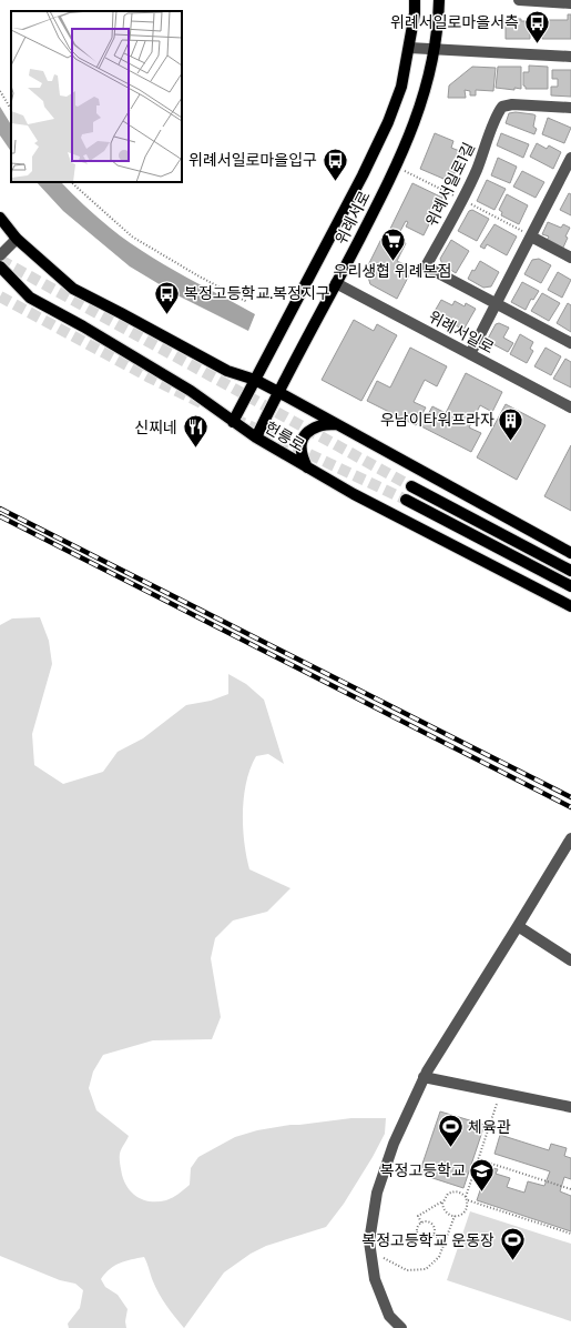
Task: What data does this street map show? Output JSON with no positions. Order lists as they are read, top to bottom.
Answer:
{
  "streets": {
    "main road": ["위례서로", "헌릉로"],
    "street": ["위례서일로1길", "위례서일로"]
  },
  "crossings": [
    ["위례서로", "위례서일로"],
    ["위례서로", "헌릉로"]
  ],
  "places": {
    "bus stop": ["위례서일로마을서측", "위례서일로마을입구", "복정고등학교.복정지구"],
    "supermarket": ["우리생협 위례본점"],
    "building": ["우남이타워프라자"],
    "restaurant": ["신찌네"],
    "sports": ["체육관", "복정고등학교 운동장"],
    "school or university": ["복정고등학교"]
  }
}
